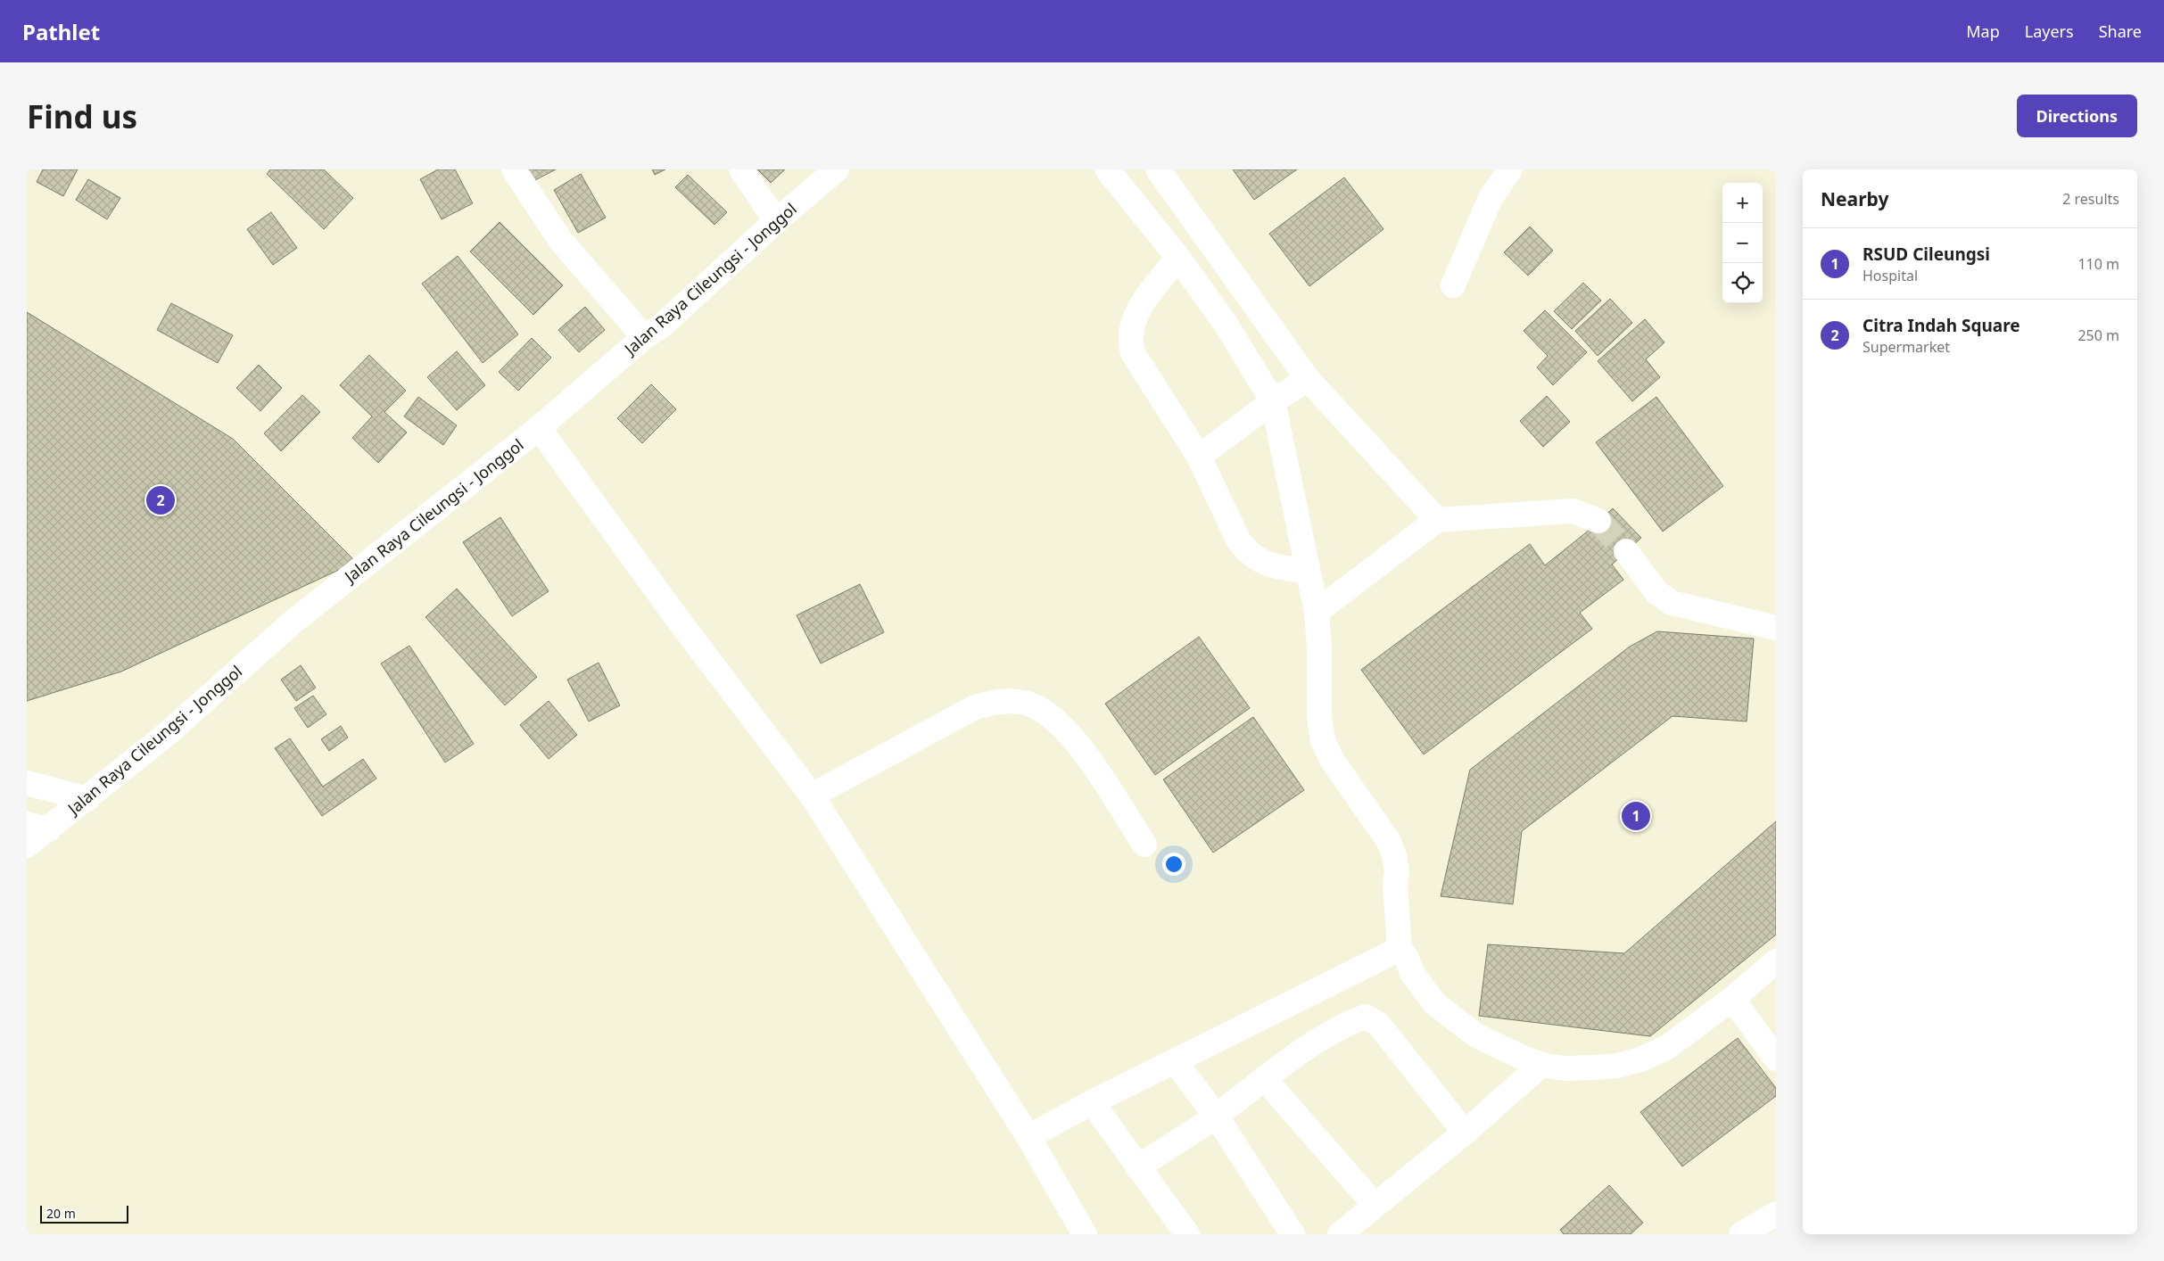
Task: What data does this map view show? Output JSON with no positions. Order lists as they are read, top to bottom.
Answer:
{
  "streets": {
    "street": ["Jalan Raya Cileungsi - Jonggol"]
  },
  "scale_bar": "20 m",
  "page": {
    "header": "Pathlet",
    "nav": ["Map", "Layers", "Share"],
    "buttons": "Directions",
    "title": "Find us",
    "heading": ["Nearby", "2 results"],
    "map_buttons": ["+", "−"],
    "list": [
      {
        "mark": "1",
        "name": "RSUD Cileungsi",
        "note": "Hospital",
        "value": "110 m"
      },
      {
        "mark": "2",
        "name": "Citra Indah Square",
        "note": "Supermarket",
        "value": "250 m"
      }
    ],
    "pins": ["2", "1"],
    "scale": "20 m"
  }
}
